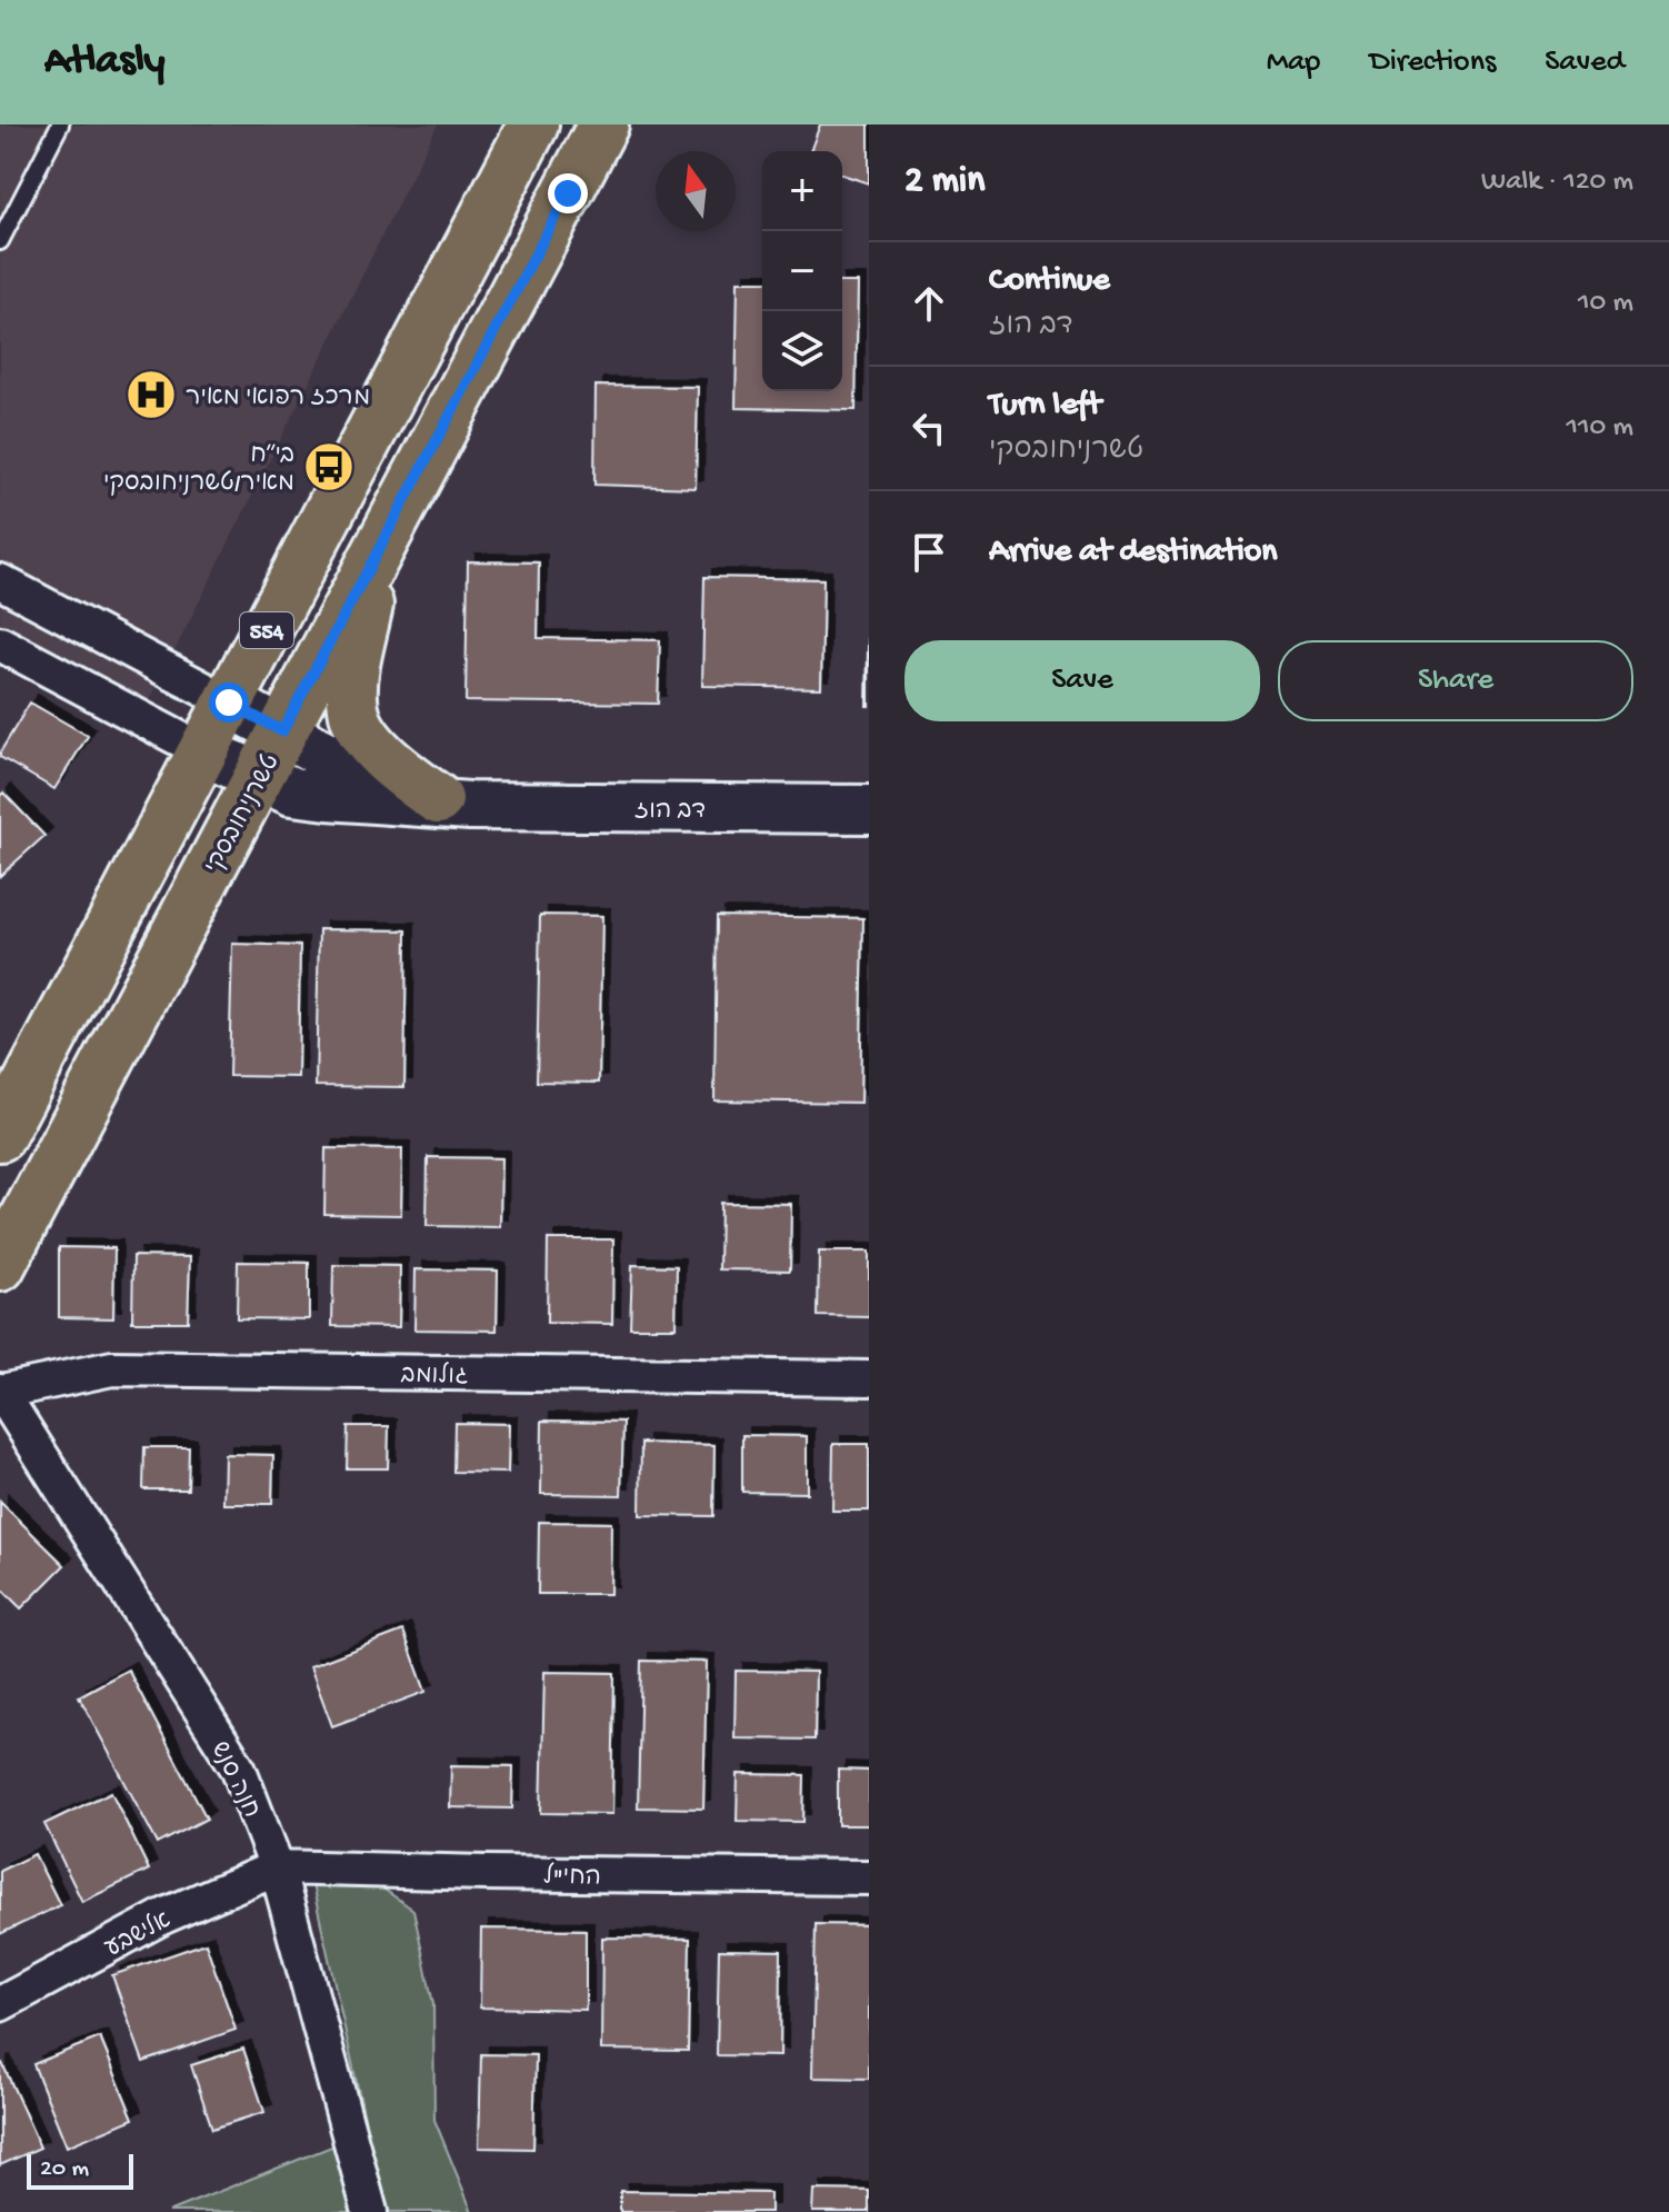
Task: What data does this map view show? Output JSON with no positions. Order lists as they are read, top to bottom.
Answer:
{
  "streets": {
    "main road": ["554", "טשרניחובסקי"],
    "street": [
      "דב הוז",
      "גולומב",
      "חנה סנש",
      "החי\"ל",
      "אלישבע"
    ]
  },
  "crossings": [
    ["554", "דב הוז"],
    ["דב הוז", "טשרניחובסקי"],
    ["גולומב", "חנה סנש"],
    ["חנה סנש", "החי\"ל"],
    ["חנה סנש", "אלישבע"],
    ["החי\"ל", "אלישבע"]
  ],
  "places": {
    "hospital": ["מרכז רפואי מאיר"],
    "bus stop": ["בי״ח מאיר/טשרניחובסקי"]
  },
  "scale_bar": "20 m",
  "north": "top",
  "page": {
    "header": "Atlasly",
    "nav": ["Map", "Directions", "Saved"],
    "heading": ["2 min", "Walk · 120 m"],
    "map_buttons": ["+", "−"],
    "list": [
      ["Continue", "דב הוז", "10 m"],
      ["Turn left", "טשרניחובסקי", "110 m"],
      "Arrive at destination"
    ],
    "buttons": ["Save", "Share"],
    "scale": "20 m"
  }
}
